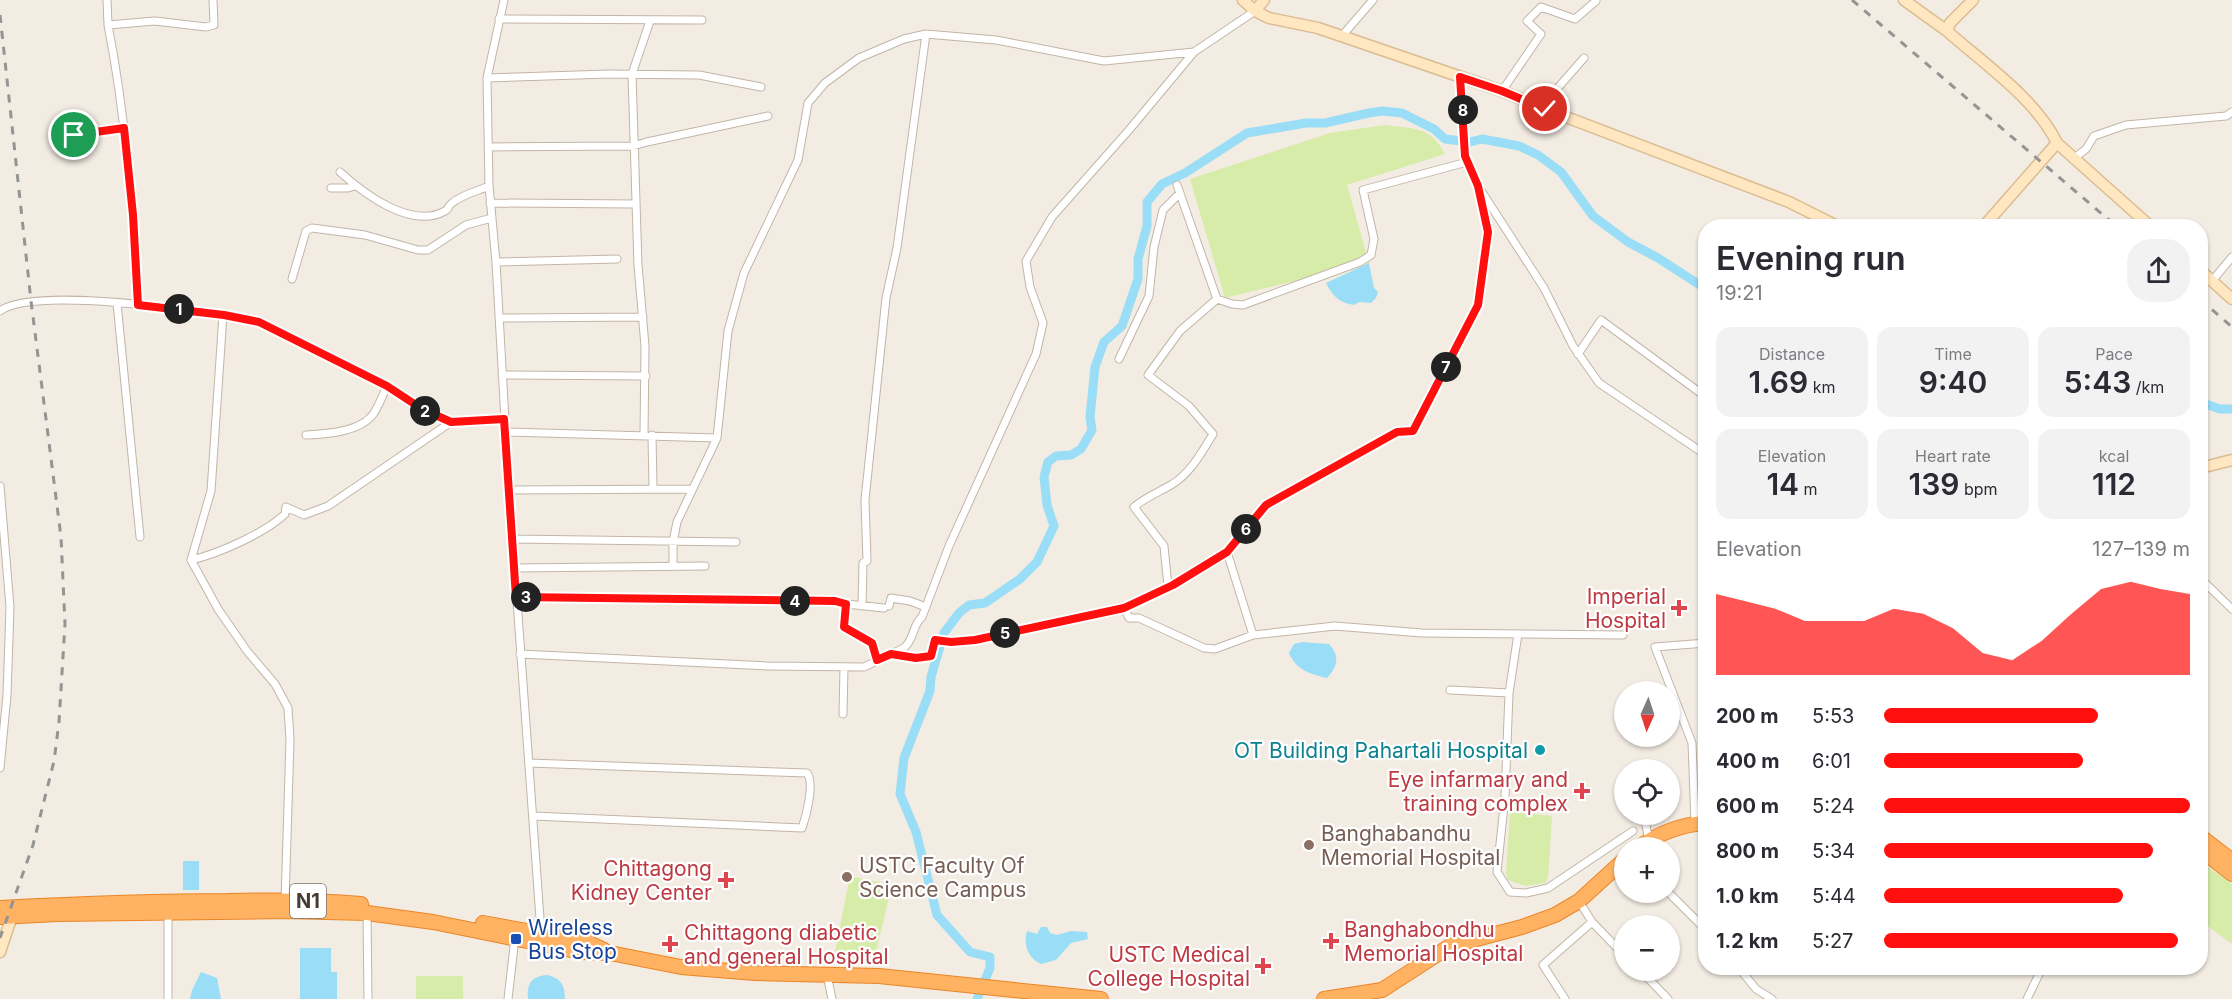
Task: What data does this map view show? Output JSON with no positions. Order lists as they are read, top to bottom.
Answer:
{
  "streets": {
    "highway": ["N1"]
  },
  "places": {
    "health": [
      "Imperial Hospital",
      "Eye infarmary and training complex",
      "Chittagong Kidney Center",
      "Banghabondhu Memorial Hospital",
      "Chittagong diabetic and general Hospital",
      "USTC Medical College Hospital"
    ],
    "other": ["OT Building Pahartali Hospital", "Banghabandhu Memorial Hospital", "USTC Faculty Of Science Campus"],
    "transit": ["Wireless Bus Stop"]
  },
  "north": "bottom",
  "page": {
    "pins": [
      "8",
      "1",
      "7",
      "2",
      "6",
      "3",
      "4",
      "5"
    ],
    "heading": ["Evening run", "19:21"],
    "stats": [
      ["Distance", "1.69 km"],
      ["Time", "9:40"],
      ["Pace", "5:43 /km"],
      ["Elevation", "14 m"],
      ["Heart rate", "139 bpm"],
      ["kcal", "112"]
    ],
    "chart": ["Elevation", "127–139 m"],
    "map_buttons": ["+", "−"],
    "list": [
      {
        "name": "200 m",
        "note": "5:53"
      },
      {
        "name": "400 m",
        "note": "6:01"
      },
      {
        "name": "600 m",
        "note": "5:24"
      },
      {
        "name": "800 m",
        "note": "5:34"
      },
      {
        "name": "1.0 km",
        "note": "5:44"
      },
      {
        "name": "1.2 km",
        "note": "5:27"
      }
    ]
  }
}
